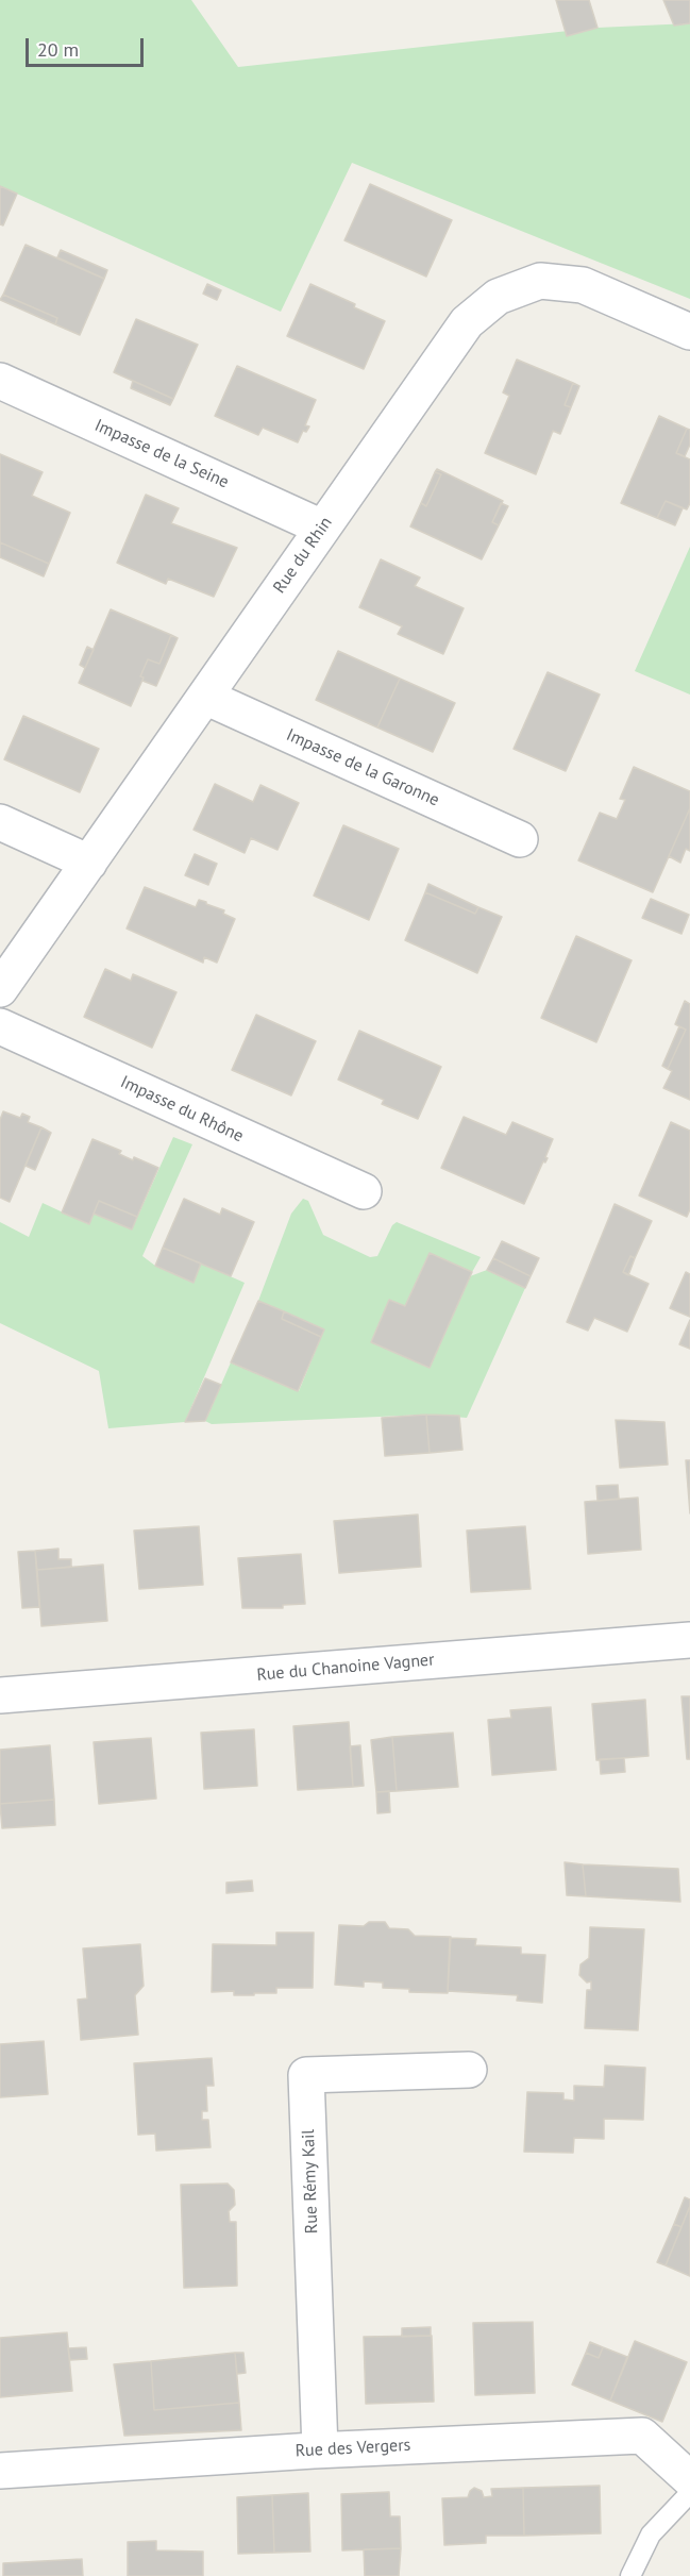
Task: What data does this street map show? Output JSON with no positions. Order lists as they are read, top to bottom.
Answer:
{
  "streets": {
    "street": [
      "Impasse de la Seine",
      "Rue du Rhin",
      "Impasse de la Garonne",
      "Impasse du Rhône",
      "Rue du Chanoine Vagner",
      "Rue Rémy Kail",
      "Rue des Vergers"
    ]
  },
  "crossings": [
    ["Impasse de la Seine", "Rue du Rhin"],
    ["Rue du Rhin", "Impasse de la Garonne"],
    ["Rue Rémy Kail", "Rue des Vergers"]
  ],
  "scale_bar": "20 m"
}
